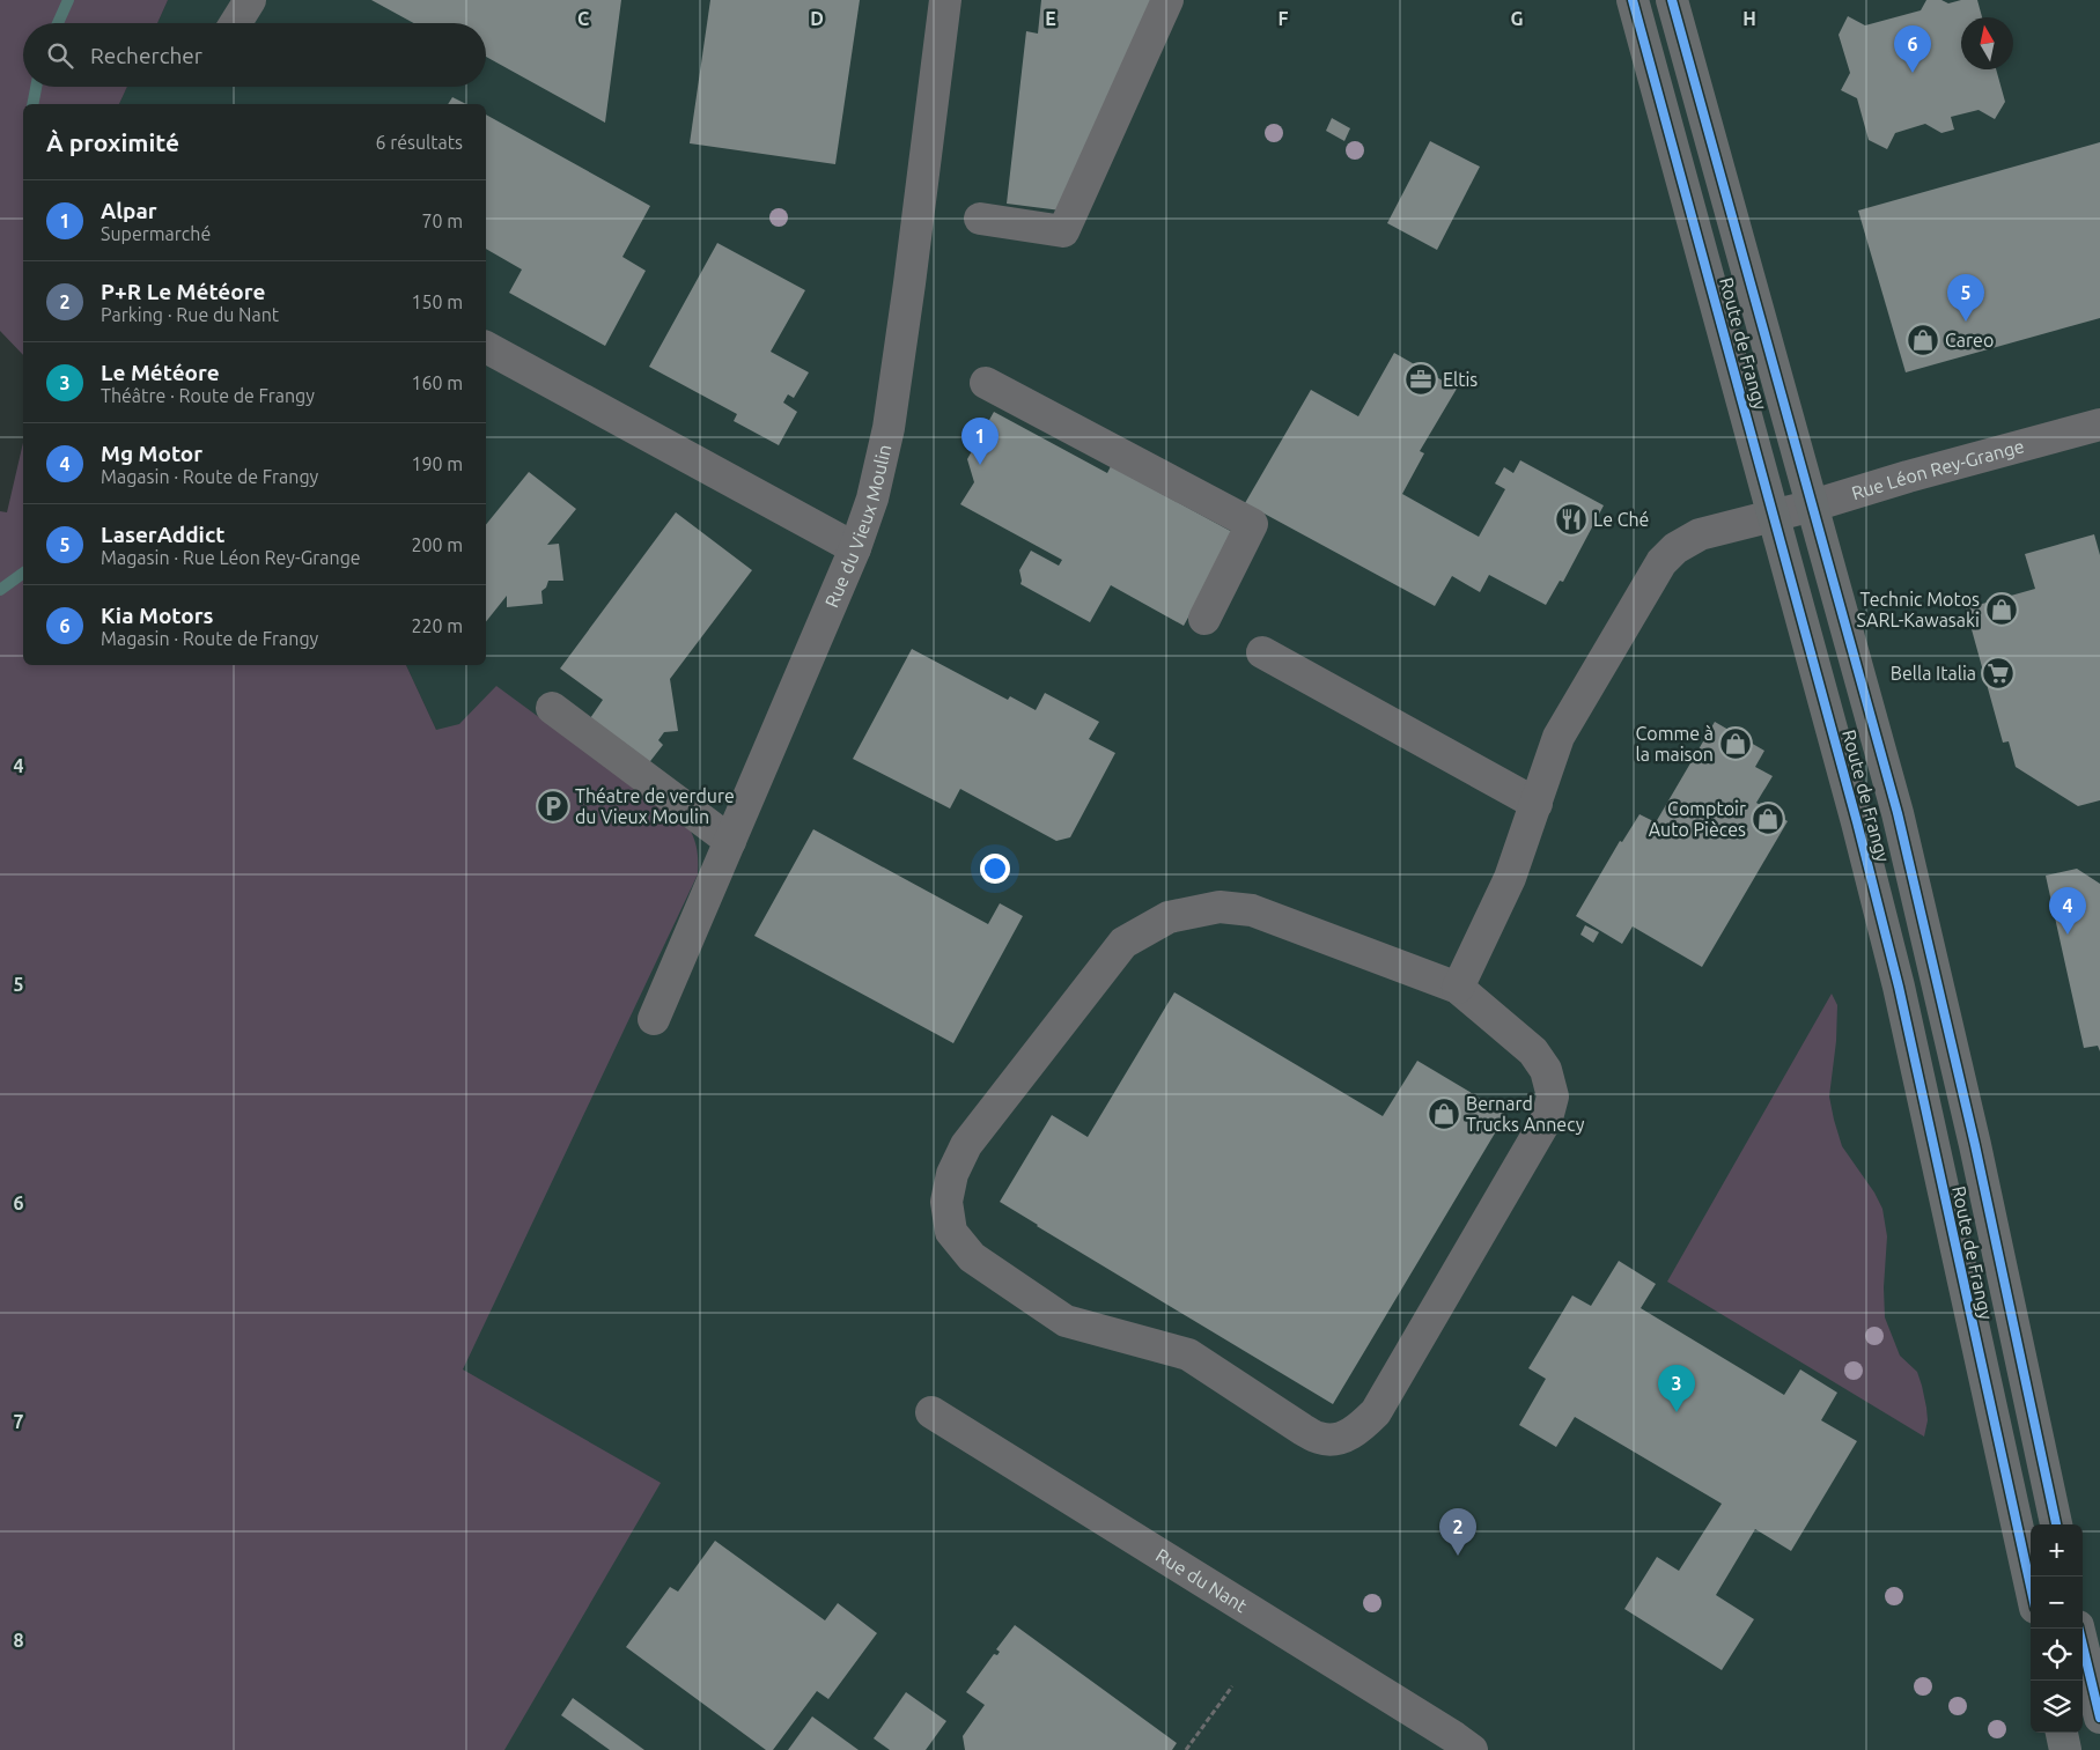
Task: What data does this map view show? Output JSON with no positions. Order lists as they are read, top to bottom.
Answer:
{
  "streets": {
    "main road": ["Route de Frangy"],
    "street": ["Rue Léon Rey-Grange", "Rue du Vieux Moulin", "Rue du Nant"]
  },
  "crossings": [
    ["Route de Frangy", "Rue Léon Rey-Grange"]
  ],
  "places": {
    "shop": [
      "Careo",
      "Technic Motos SARL-Kawasaki",
      "Comme à la maison",
      "Comptoir Auto Pièces",
      "Bernard Trucks Annecy"
    ],
    "office": ["Eltis"],
    "restaurant": ["Le Ché"],
    "supermarket": ["Bella Italia"],
    "parking": ["Théatre de verdure du Vieux Moulin"]
  },
  "north": "top",
  "page": {
    "search": "Rechercher",
    "pins": [
      "6",
      "5",
      "1",
      "4",
      "3",
      "2"
    ],
    "heading": ["À proximité", "6 résultats"],
    "list": [
      {
        "mark": "1",
        "name": "Alpar",
        "note": "Supermarché",
        "value": "70 m"
      },
      {
        "mark": "2",
        "name": "P+R Le Météore",
        "note": "Parking · Rue du Nant",
        "value": "150 m"
      },
      {
        "mark": "3",
        "name": "Le Météore",
        "note": "Théâtre · Route de Frangy",
        "value": "160 m"
      },
      {
        "mark": "4",
        "name": "Mg Motor",
        "note": "Magasin · Route de Frangy",
        "value": "190 m"
      },
      {
        "mark": "5",
        "name": "LaserAddict",
        "note": "Magasin · Rue Léon Rey-Grange",
        "value": "200 m"
      },
      {
        "mark": "6",
        "name": "Kia Motors",
        "note": "Magasin · Route de Frangy",
        "value": "220 m"
      }
    ],
    "map_buttons": ["+", "−"]
  },
  "grid": {
    "columns": [
      "C",
      "D",
      "E",
      "F",
      "G",
      "H"
    ],
    "rows": [
      "4",
      "5",
      "6",
      "7",
      "8"
    ]
  }
}
